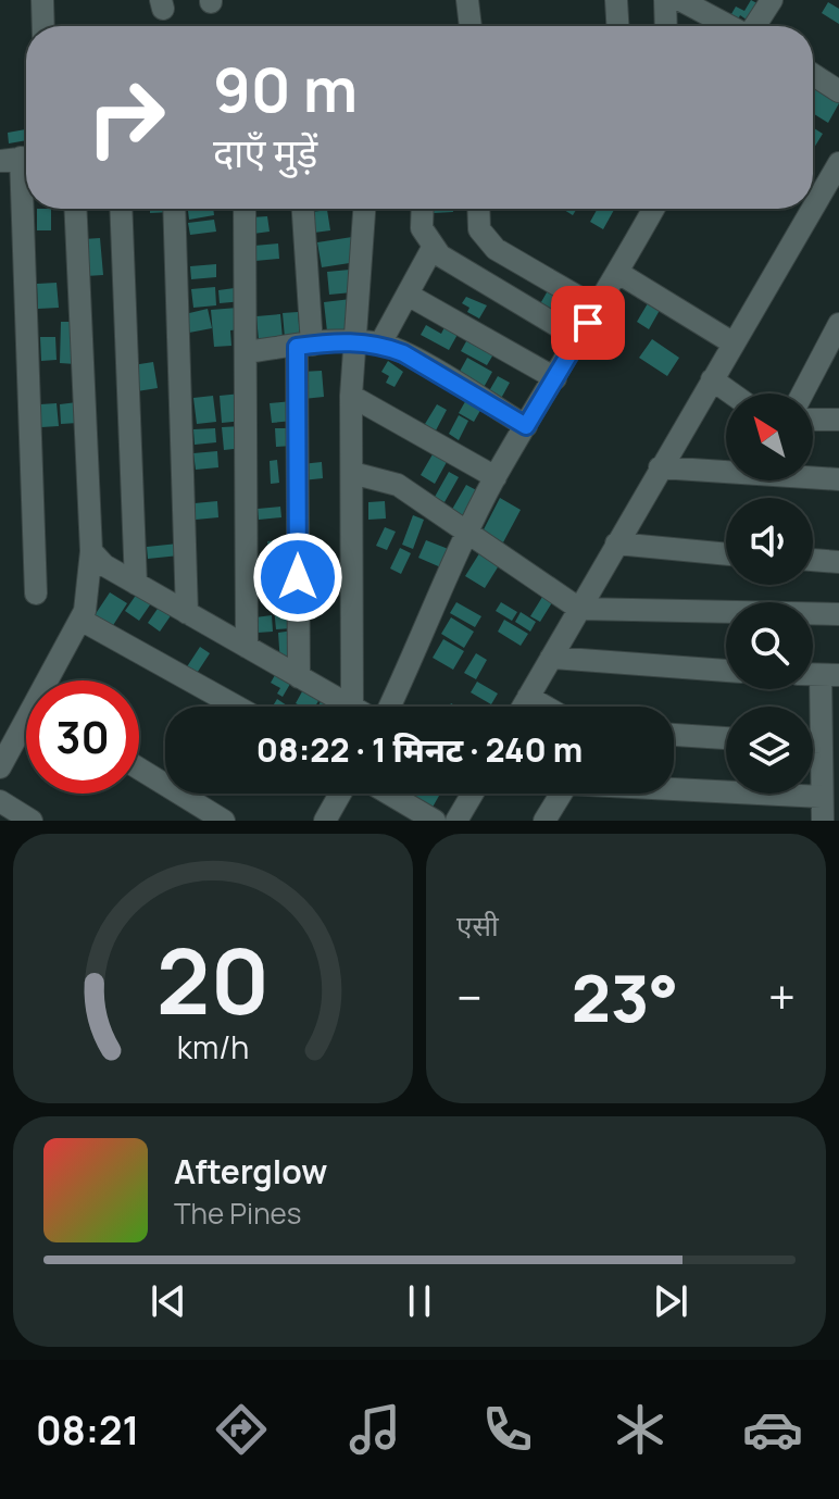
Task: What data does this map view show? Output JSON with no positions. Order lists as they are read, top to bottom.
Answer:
{
  "north": "top left",
  "page": {
    "turn": ["90 m", "दाएँ मुड़ें"],
    "limit": "30",
    "trip": "08:22 · 1 मिनट · 240 m",
    "tile": "एसी",
    "heat": ["−", "23°", "+"],
    "song": ["Afterglow", "The Pines"],
    "tabs": "08:21",
    "gauge": ["20", "km/h"]
  }
}
